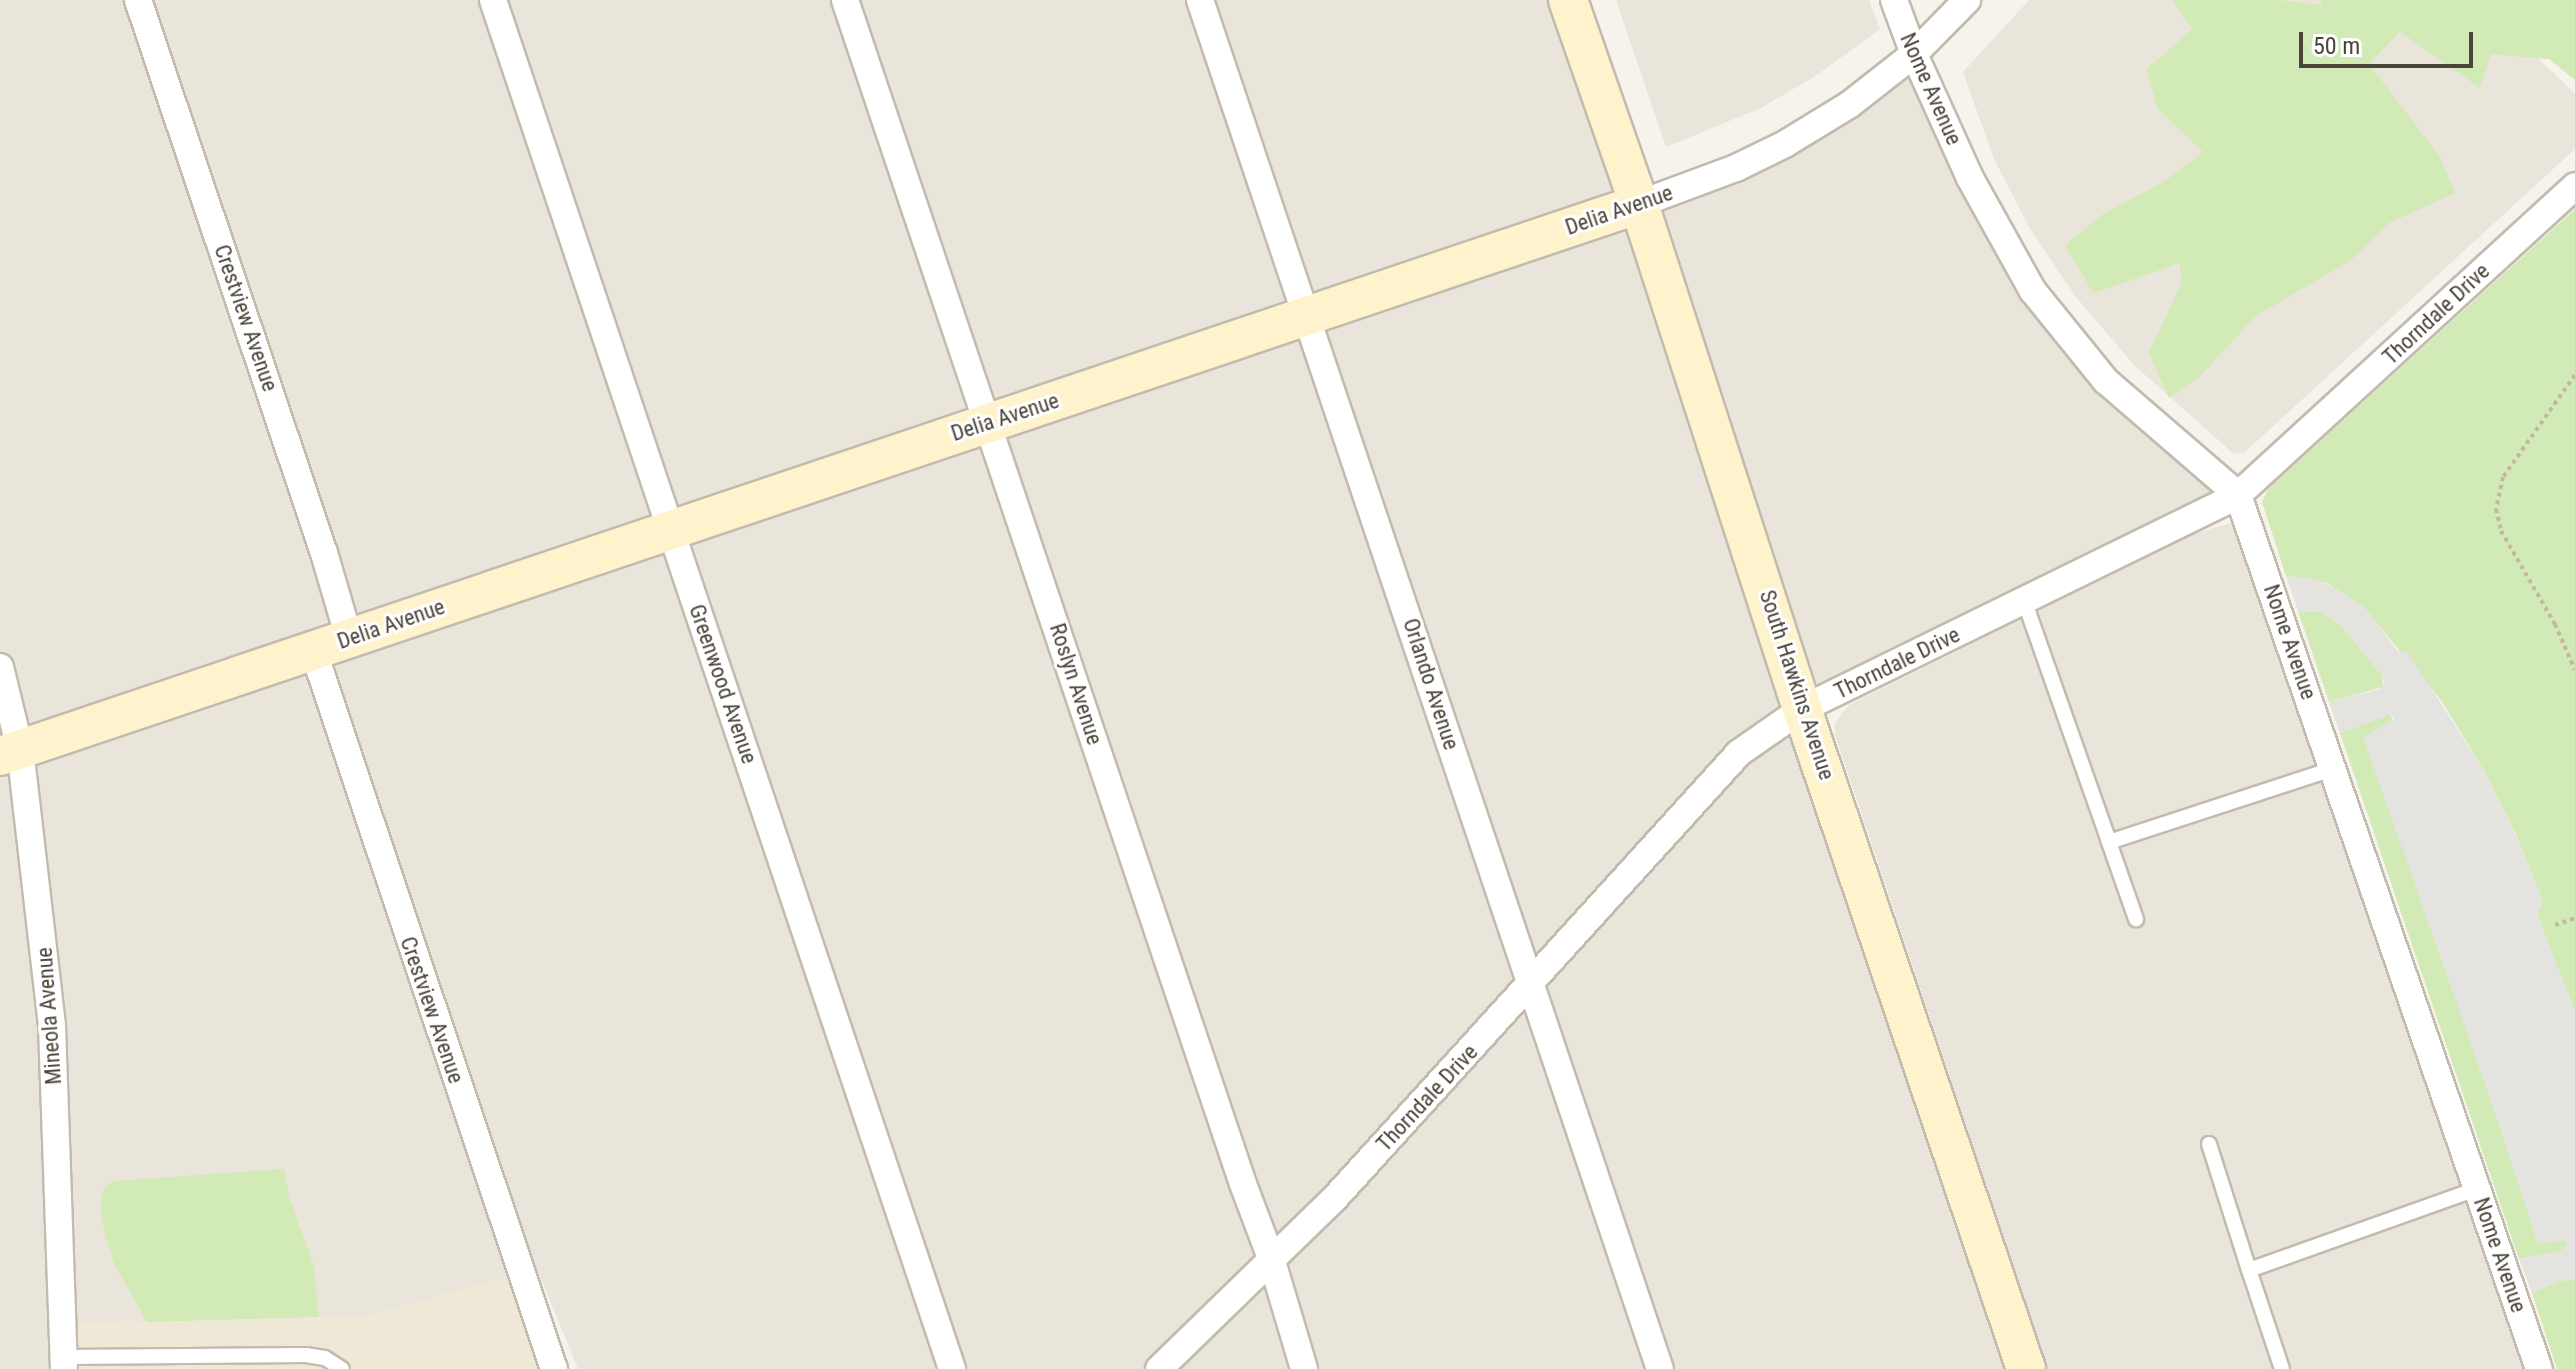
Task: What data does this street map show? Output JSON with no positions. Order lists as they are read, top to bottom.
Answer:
{
  "streets": {
    "street": [
      "Nome Avenue",
      "Delia Avenue",
      "Thorndale Drive",
      "Crestview Avenue",
      "Greenwood Avenue",
      "Roslyn Avenue",
      "Orlando Avenue",
      "South Hawkins Avenue",
      "Mineola Avenue"
    ]
  },
  "crossings": [
    ["Nome Avenue", "Delia Avenue"],
    ["Nome Avenue", "Thorndale Drive"],
    ["Delia Avenue", "Crestview Avenue"],
    ["Delia Avenue", "Greenwood Avenue"],
    ["Delia Avenue", "Roslyn Avenue"],
    ["Delia Avenue", "Orlando Avenue"],
    ["Delia Avenue", "South Hawkins Avenue"],
    ["Delia Avenue", "Mineola Avenue"],
    ["Thorndale Drive", "Roslyn Avenue"],
    ["Thorndale Drive", "Orlando Avenue"],
    ["Thorndale Drive", "South Hawkins Avenue"]
  ],
  "scale_bar": "50 m"
}
